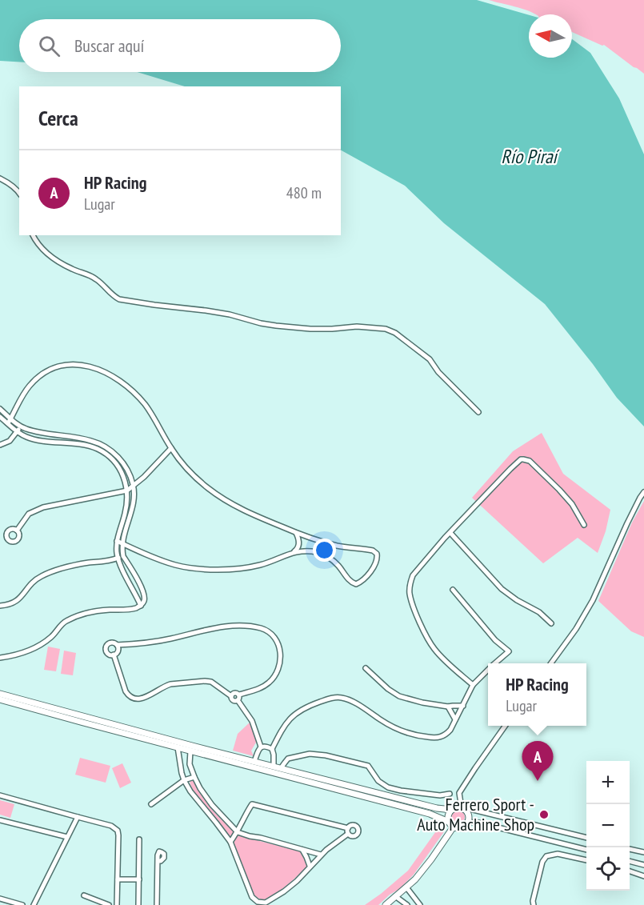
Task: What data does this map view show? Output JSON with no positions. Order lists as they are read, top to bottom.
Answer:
{
  "water": ["Río Piraí"],
  "places": ["Ferrero Sport - Auto Machine Shop"],
  "north": "left",
  "page": {
    "search": "Buscar aquí",
    "heading": "Cerca",
    "list": [
      {
        "mark": "A",
        "name": "HP Racing",
        "note": "Lugar",
        "value": "480 m"
      }
    ],
    "popup": ["HP Racing", "Lugar"],
    "pins": "A",
    "map_buttons": ["+", "−"]
  }
}
